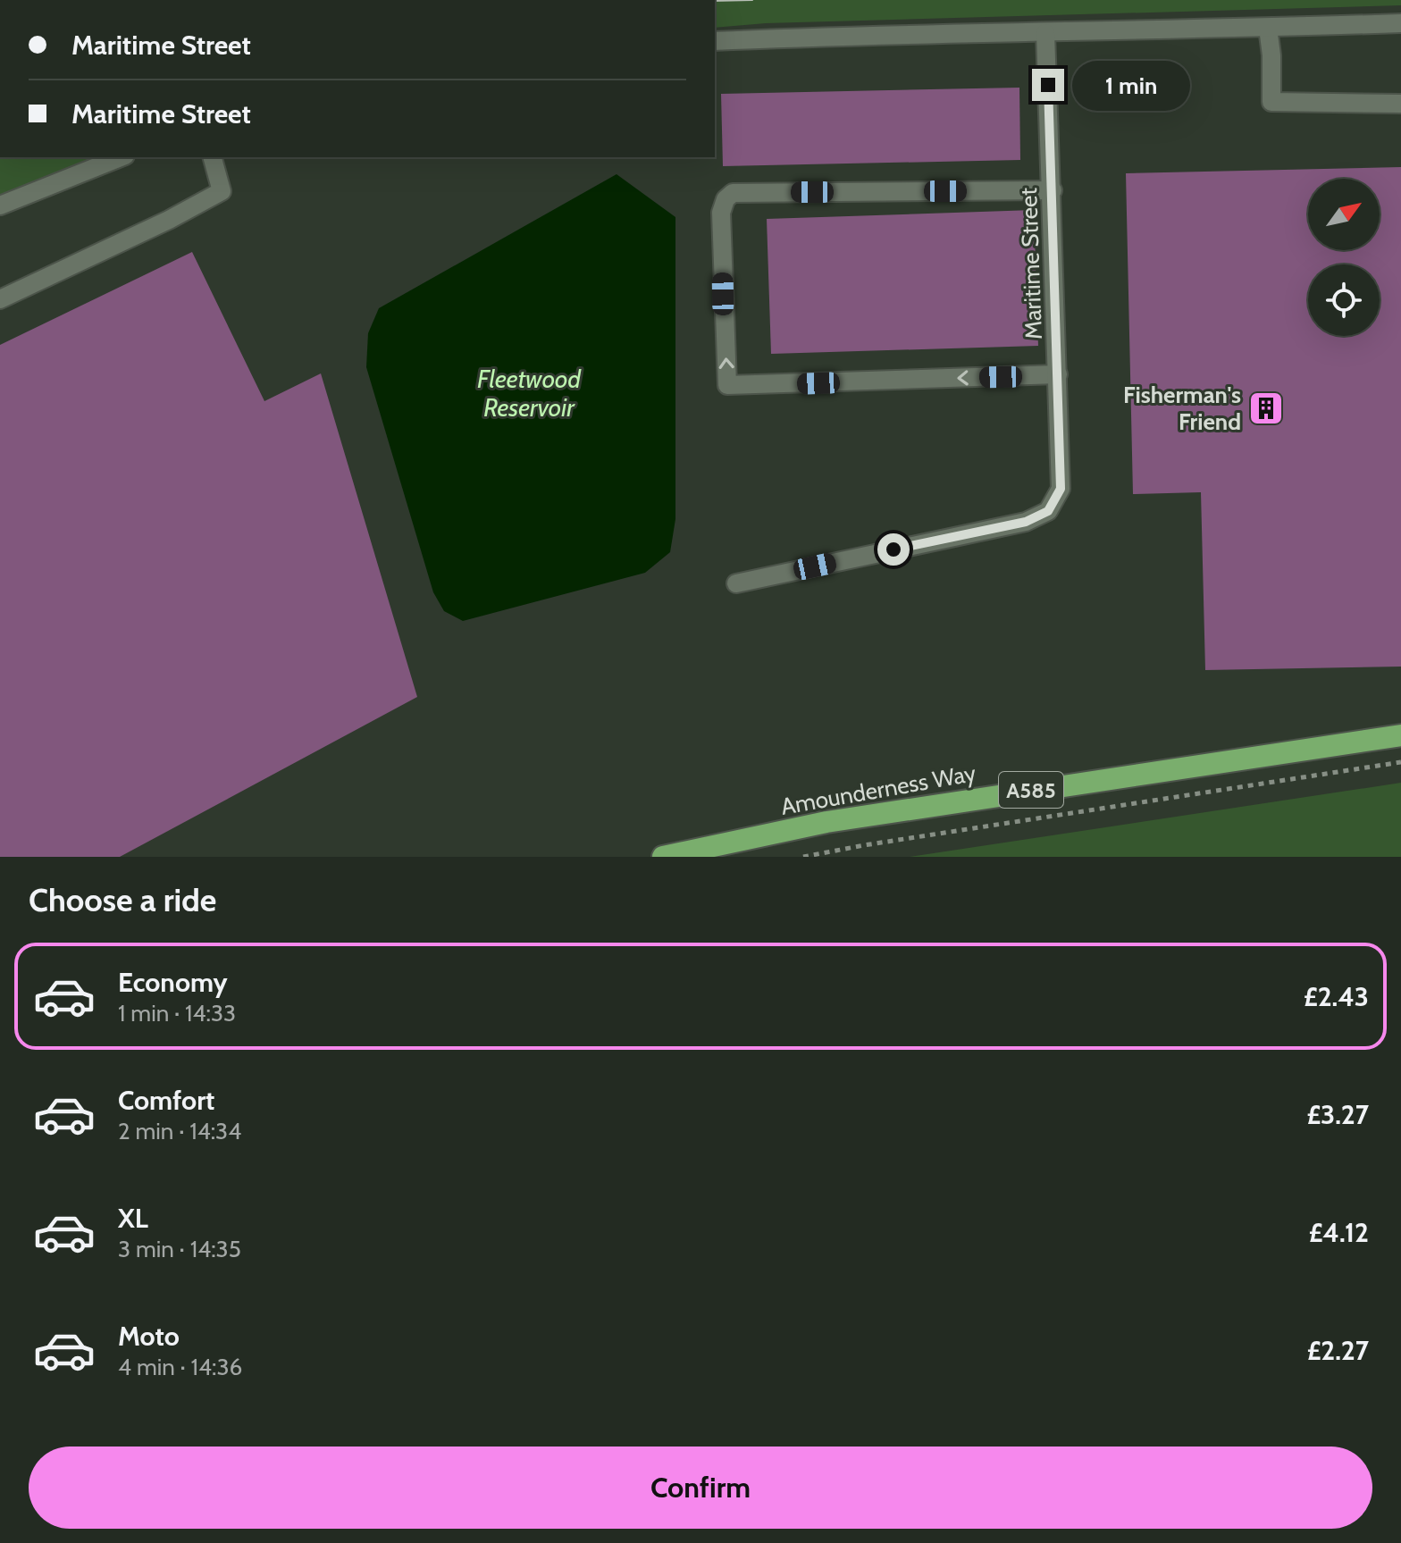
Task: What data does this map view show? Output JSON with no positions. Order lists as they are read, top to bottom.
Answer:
{
  "streets": {
    "highway": ["Amounderness Way", "A585"],
    "street": ["Maritime Street"]
  },
  "water": ["Fleetwood Reservoir"],
  "places": {
    "building": ["Fisherman's Friend"]
  },
  "north": "top right",
  "page": {
    "banner": ["Maritime Street", "Maritime Street"],
    "bubble": "1 min",
    "heading": "Choose a ride",
    "list": [
      {
        "name": "Economy",
        "note": "1 min · 14:33",
        "value": "£2.43"
      },
      {
        "name": "Comfort",
        "note": "2 min · 14:34",
        "value": "£3.27"
      },
      {
        "name": "XL",
        "note": "3 min · 14:35",
        "value": "£4.12"
      },
      {
        "name": "Moto",
        "note": "4 min · 14:36",
        "value": "£2.27"
      }
    ],
    "buttons": "Confirm"
  }
}
